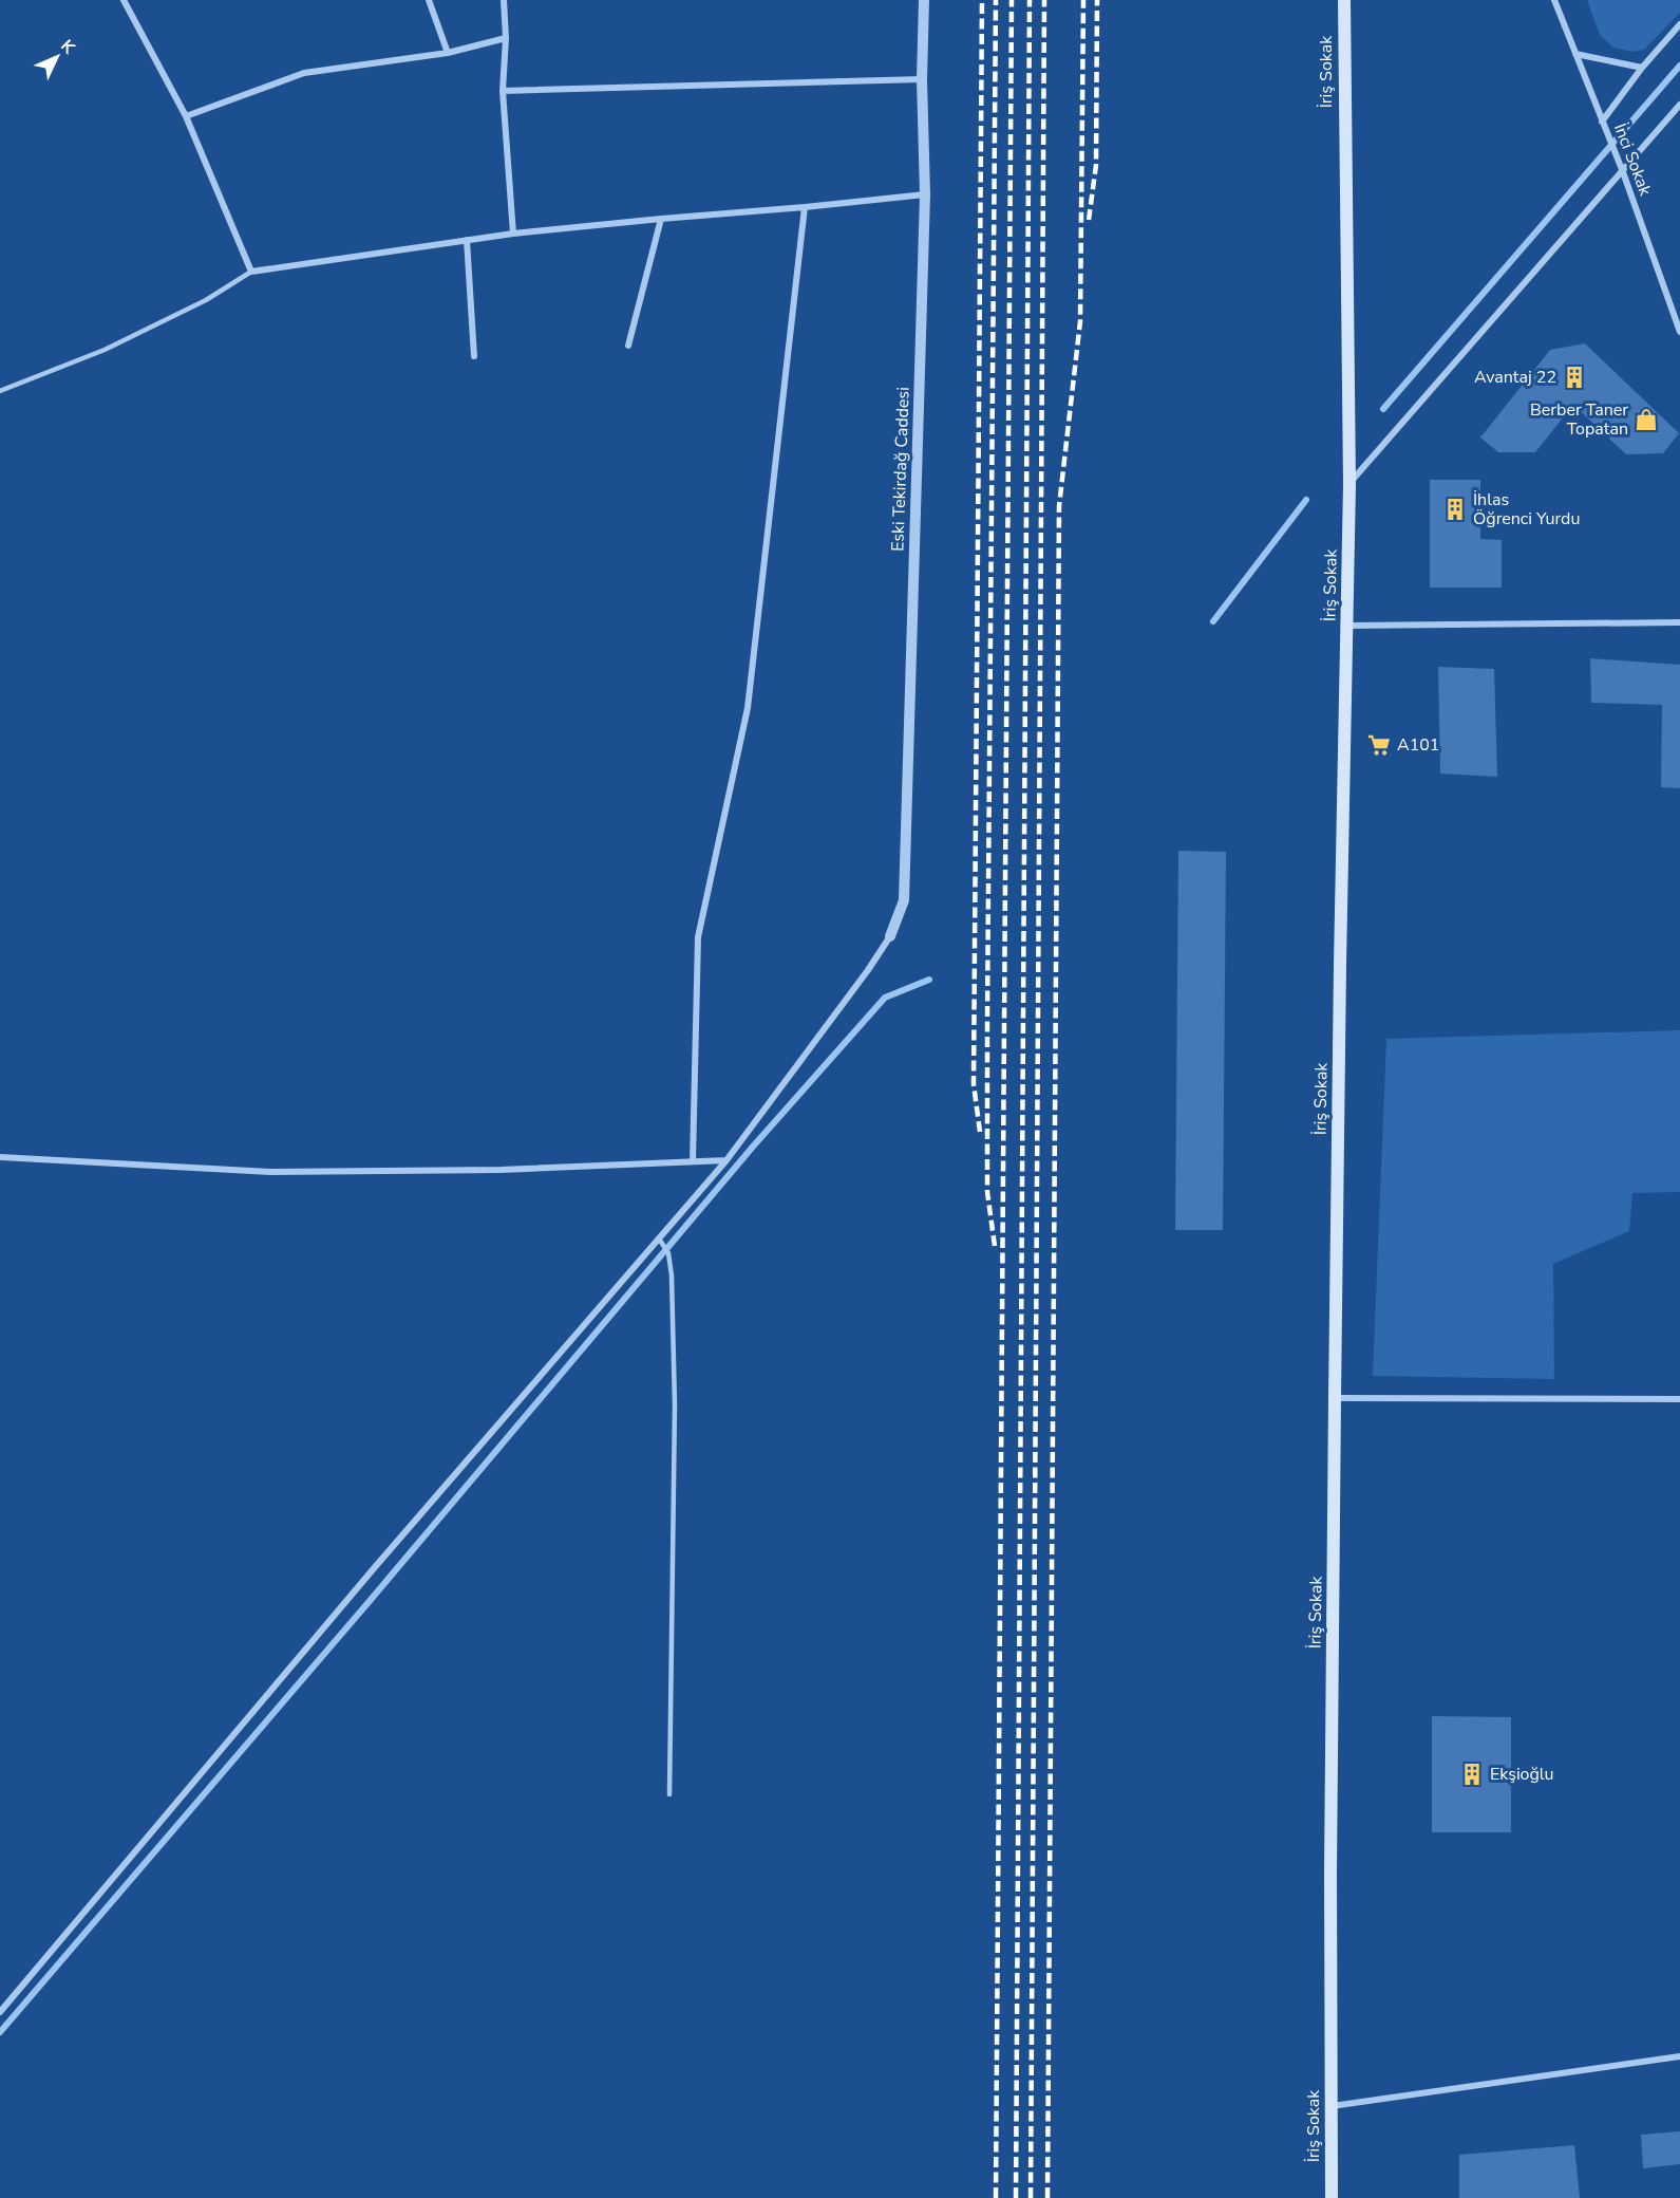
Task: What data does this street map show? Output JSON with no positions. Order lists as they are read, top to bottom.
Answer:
{
  "streets": {
    "main road": ["İriş Sokak"],
    "street": ["İnci Sokak", "Eski Tekirdağ Caddesi"]
  },
  "places": {
    "building": ["Avantaj 22", "İhlas Öğrenci Yurdu", "Ekşioğlu"],
    "shop": ["Berber Taner Topatan"],
    "supermarket": ["A101"]
  },
  "north": "top right"
}
